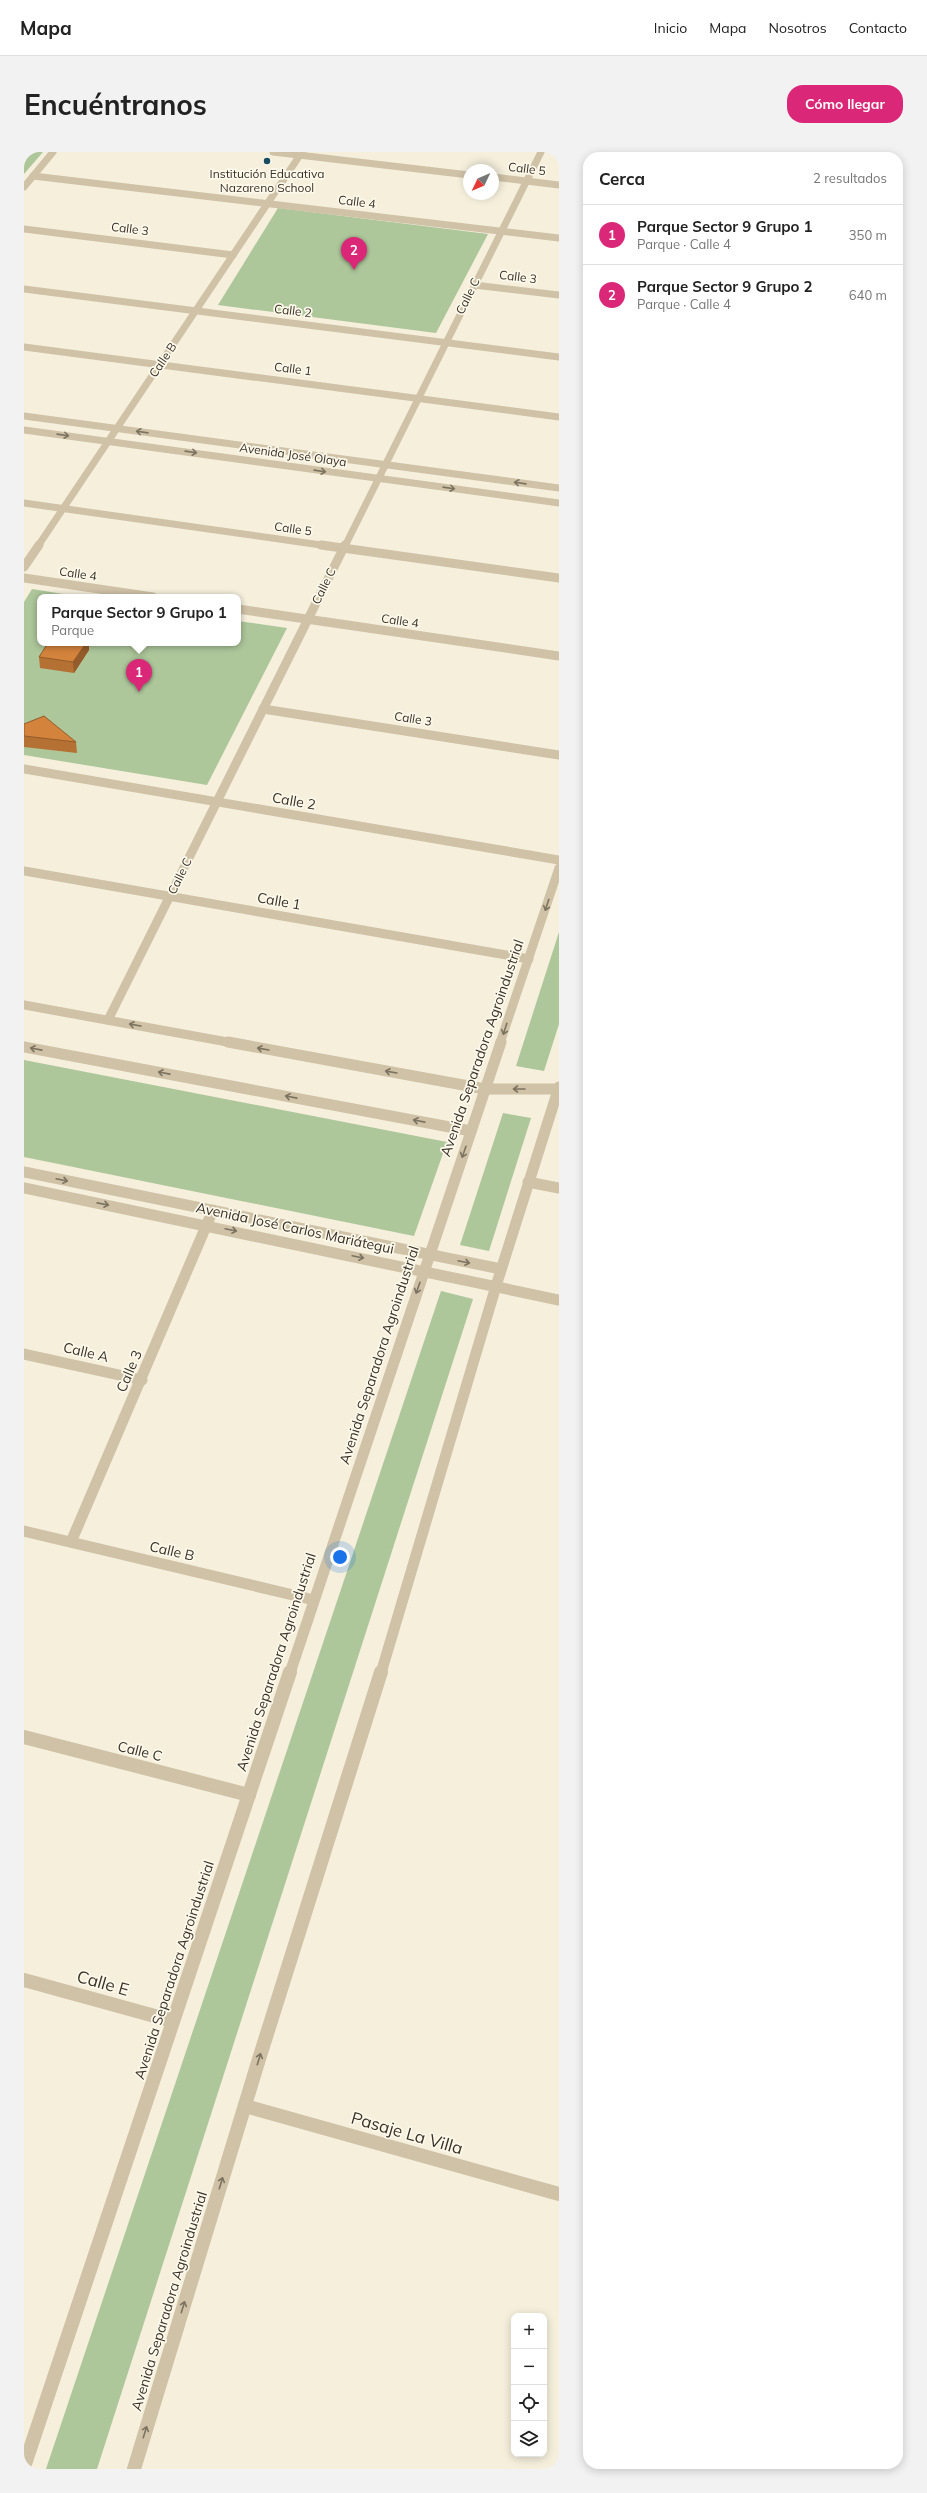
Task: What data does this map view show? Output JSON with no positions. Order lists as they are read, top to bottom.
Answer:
{
  "streets": {
    "street": [
      "Calle 5",
      "Calle 4",
      "Calle 3",
      "Calle C",
      "Calle 2",
      "Calle B",
      "Calle 1",
      "Avenida José Olaya",
      "Avenida Separadora Agroindustrial",
      "Avenida José Carlos Mariátegui",
      "Calle A",
      "Calle E",
      "Pasaje La Villa"
    ]
  },
  "crossings": [
    ["Calle 5", "Calle C"],
    ["Calle 5", "Calle B"],
    ["Calle 4", "Calle C"],
    ["Calle 4", "Calle B"],
    ["Calle 3", "Calle C"],
    ["Calle 3", "Calle B"],
    ["Calle 3", "Avenida José Carlos Mariátegui"],
    ["Calle 3", "Calle A"],
    ["Calle C", "Calle 2"],
    ["Calle C", "Calle 1"],
    ["Calle C", "Avenida José Olaya"],
    ["Calle C", "Avenida Separadora Agroindustrial"],
    ["Calle 2", "Calle B"],
    ["Calle B", "Calle 1"],
    ["Calle B", "Avenida José Olaya"],
    ["Calle B", "Avenida Separadora Agroindustrial"],
    ["Calle 1", "Avenida Separadora Agroindustrial"],
    ["Avenida Separadora Agroindustrial", "Avenida José Carlos Mariátegui"],
    ["Avenida Separadora Agroindustrial", "Calle E"],
    ["Avenida Separadora Agroindustrial", "Pasaje La Villa"]
  ],
  "places": ["Institución Educativa Nazareno School"],
  "north": "bottom left",
  "page": {
    "header": "Mapa",
    "nav": [
      "Inicio",
      "Mapa",
      "Nosotros",
      "Contacto"
    ],
    "buttons": "Cómo llegar",
    "title": "Encuéntranos",
    "heading": ["Cerca", "2 resultados"],
    "list": [
      {
        "mark": "1",
        "name": "Parque Sector 9 Grupo 1",
        "note": "Parque · Calle 4",
        "value": "350 m"
      },
      {
        "mark": "2",
        "name": "Parque Sector 9 Grupo 2",
        "note": "Parque · Calle 4",
        "value": "640 m"
      }
    ],
    "pins": ["2", "1"],
    "popup": ["Parque Sector 9 Grupo 1", "Parque"],
    "map_buttons": ["+", "−"]
  }
}
